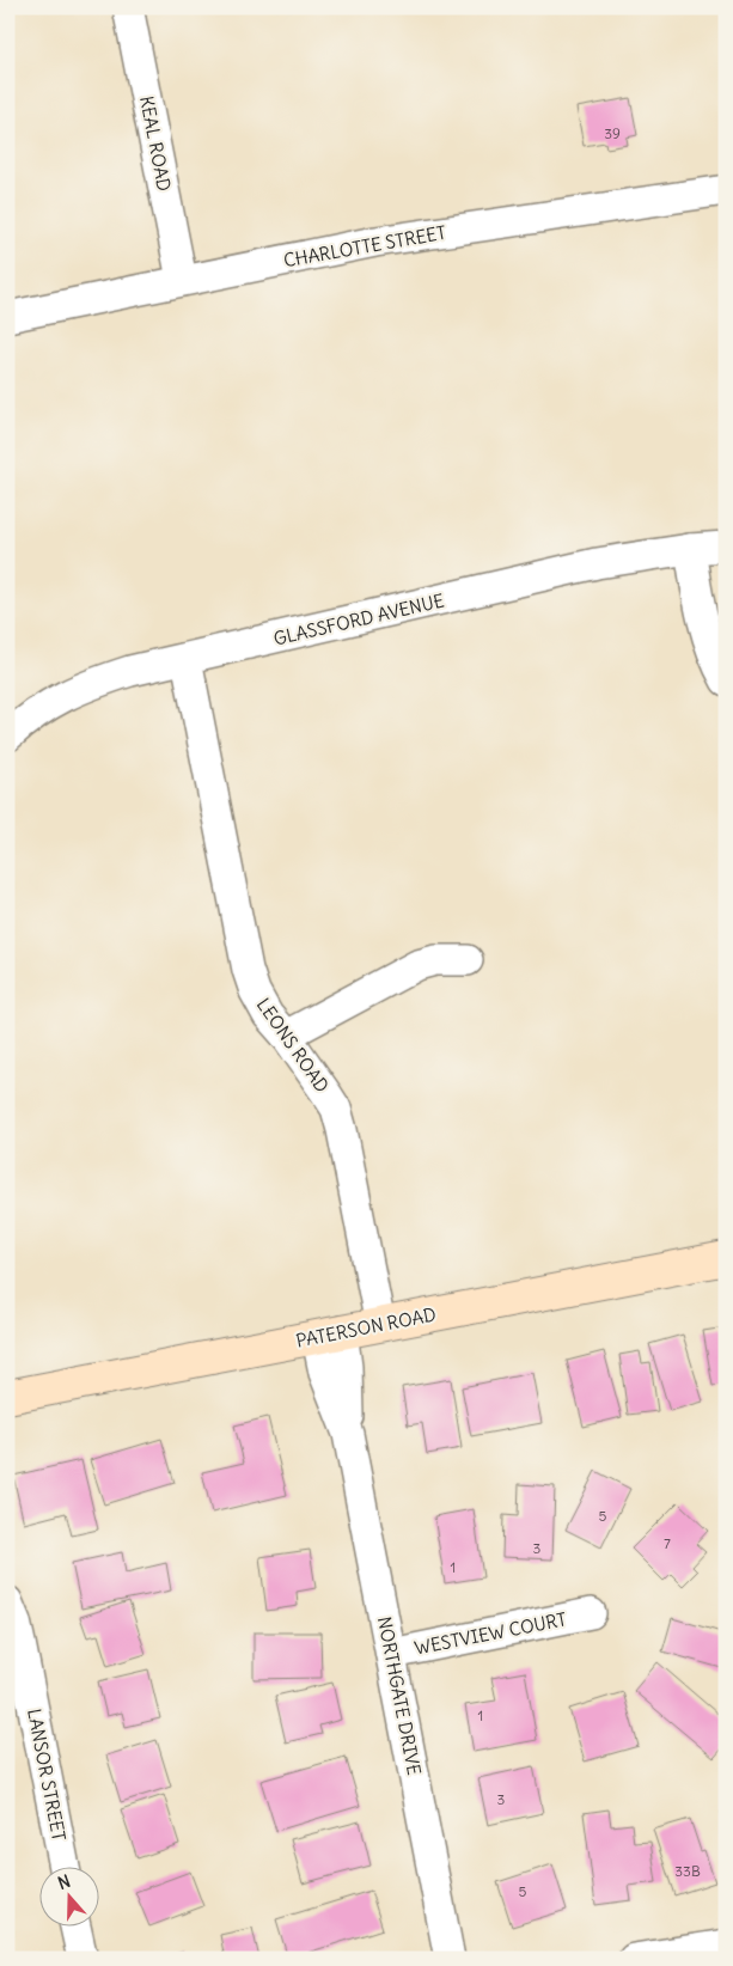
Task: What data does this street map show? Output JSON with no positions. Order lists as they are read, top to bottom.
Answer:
{
  "streets": {
    "street": [
      "KEAL ROAD",
      "CHARLOTTE STREET",
      "GLASSFORD AVENUE",
      "LEONS ROAD",
      "PATERSON ROAD",
      "WESTVIEW COURT",
      "NORTHGATE DRIVE",
      "LANSOR STREET"
    ]
  },
  "crossings": [
    ["KEAL ROAD", "CHARLOTTE STREET"],
    ["GLASSFORD AVENUE", "LEONS ROAD"],
    ["LEONS ROAD", "PATERSON ROAD"],
    ["PATERSON ROAD", "NORTHGATE DRIVE"],
    ["WESTVIEW COURT", "NORTHGATE DRIVE"]
  ],
  "house_numbers": [
    "39",
    "5",
    "7",
    "3",
    "1",
    "1",
    "3",
    "33B",
    "5"
  ],
  "north": "top"
}
